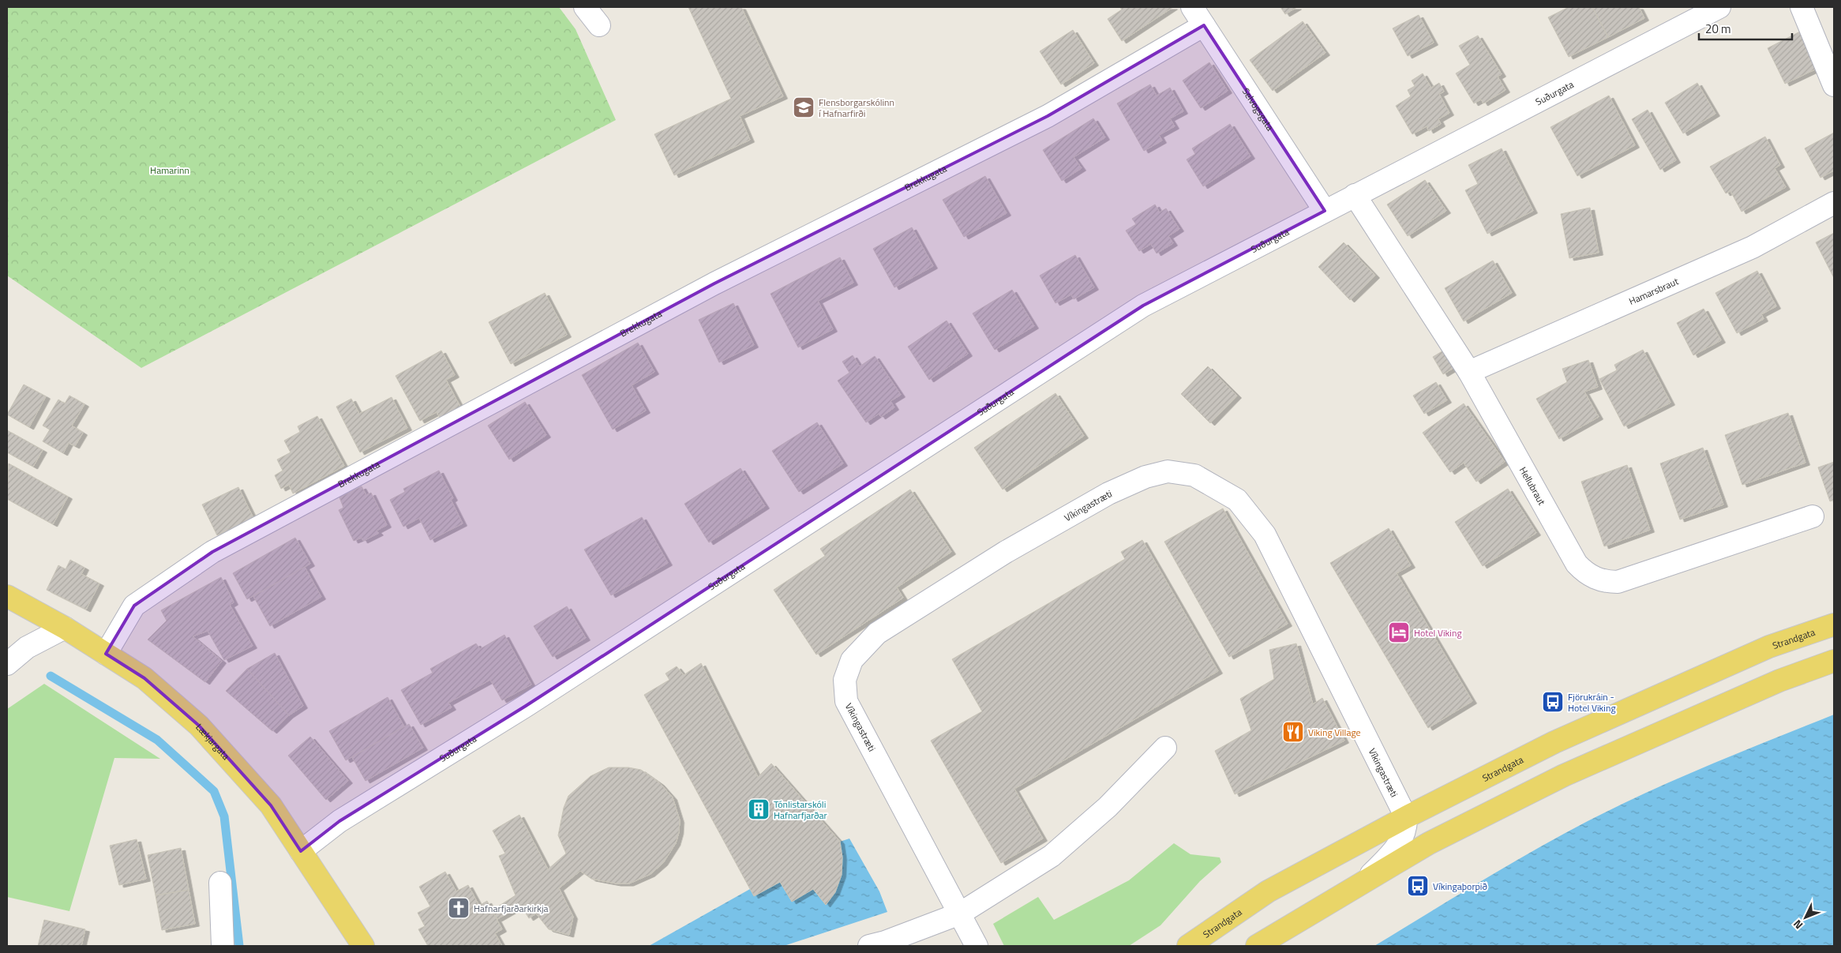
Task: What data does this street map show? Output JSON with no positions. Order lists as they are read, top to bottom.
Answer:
{
  "streets": {
    "main road": ["Strandgata", "Lækjargata"],
    "street": [
      "Suðurgata",
      "Selvogsgata",
      "Brekkugata",
      "Hamarsbraut",
      "Hellubraut",
      "Víkingastræti"
    ]
  },
  "crossings": [
    ["Suðurgata", "Selvogsgata"],
    ["Suðurgata", "Hellubraut"],
    ["Suðurgata", "Lækjargata"],
    ["Selvogsgata", "Brekkugata"],
    ["Brekkugata", "Lækjargata"],
    ["Hamarsbraut", "Hellubraut"],
    ["Víkingastræti", "Strandgata"]
  ],
  "parks": ["Hamarinn"],
  "places": {
    "school or university": ["Flensborgarskólinn í Hafnarfirði"],
    "hotel": ["Hotel Viking"],
    "bus stop": ["Fjörukráin - Hotel Viking", "Víkingaþorpið"],
    "restaurant": ["Viking Village"],
    "building": ["Tónlistarskóli Hafnarfjarðar"],
    "church": ["Hafnarfjarðarkirkja"]
  },
  "scale_bar": "20 m",
  "north": "bottom left"
}
